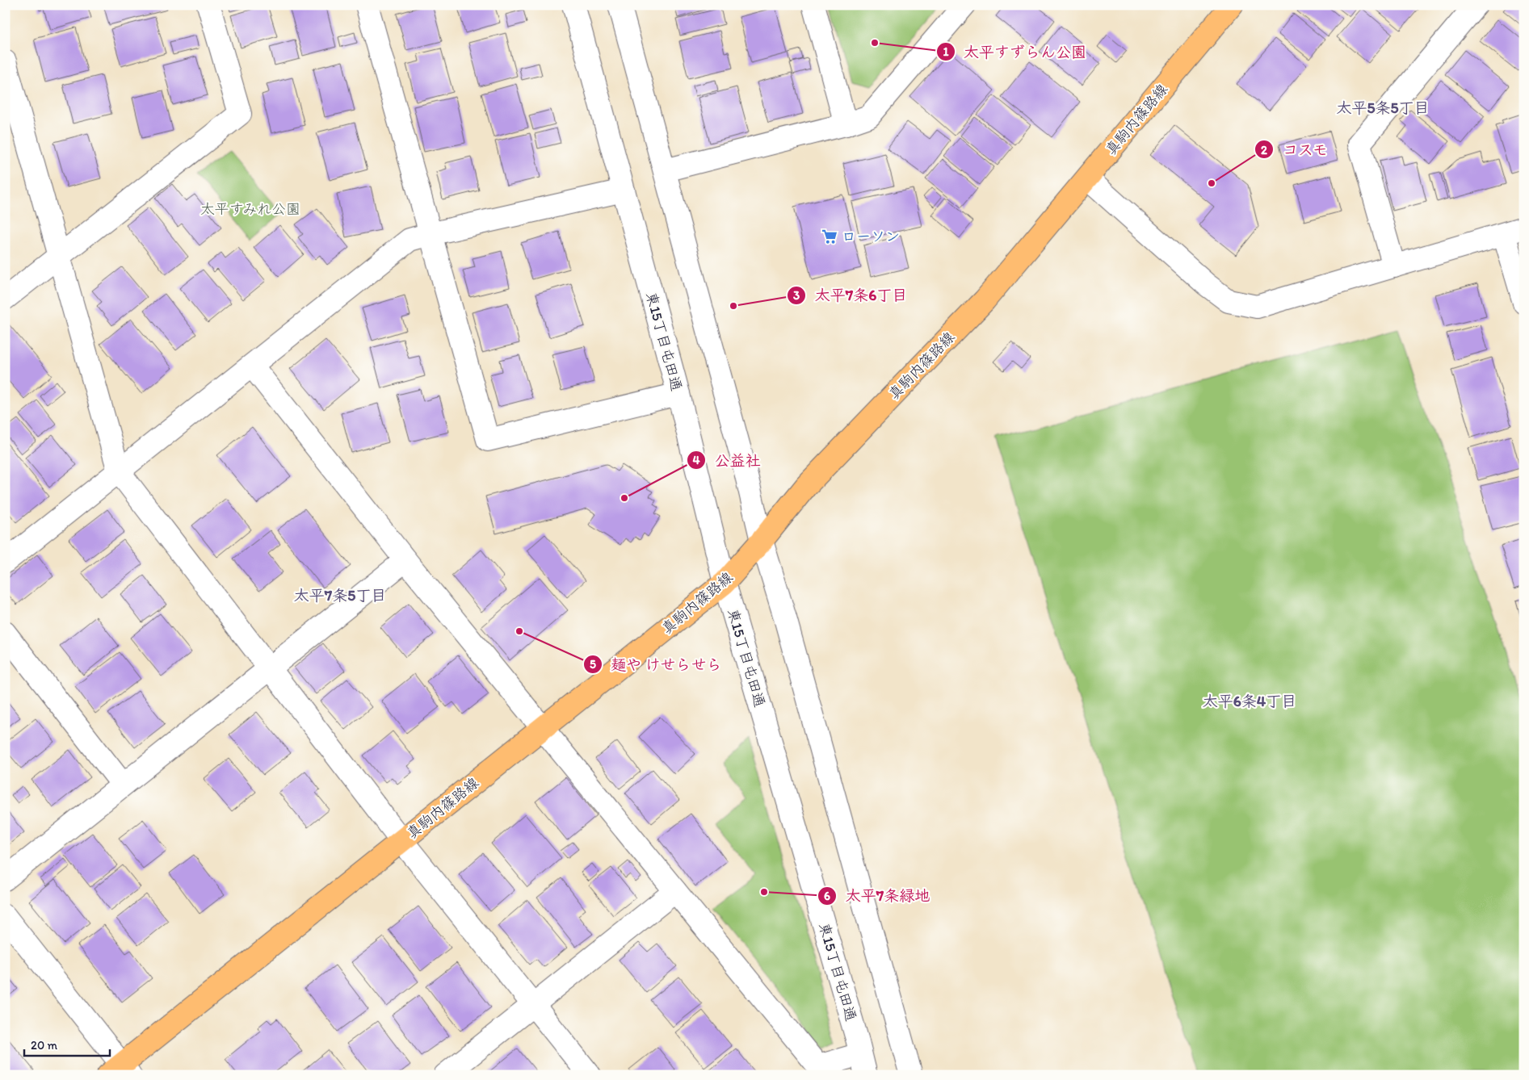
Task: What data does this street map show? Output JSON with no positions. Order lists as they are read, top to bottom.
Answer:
{
  "streets": {
    "main road": ["真駒内篠路線"],
    "street": ["東15丁目屯田通"]
  },
  "crossings": [
    ["真駒内篠路線", "東15丁目屯田通"]
  ],
  "districts": ["太平5条5丁目", "太平7条5丁目", "太平6条4丁目"],
  "parks": ["太平すみれ公園"],
  "places": {
    "other": [
      "太平すずらん公園",
      "コスモ",
      "太平7条6丁目",
      "公益社",
      "麺や けせらせら",
      "太平7条緑地"
    ],
    "supermarket": ["ローソン"]
  },
  "scale_bar": "20 m"
}
